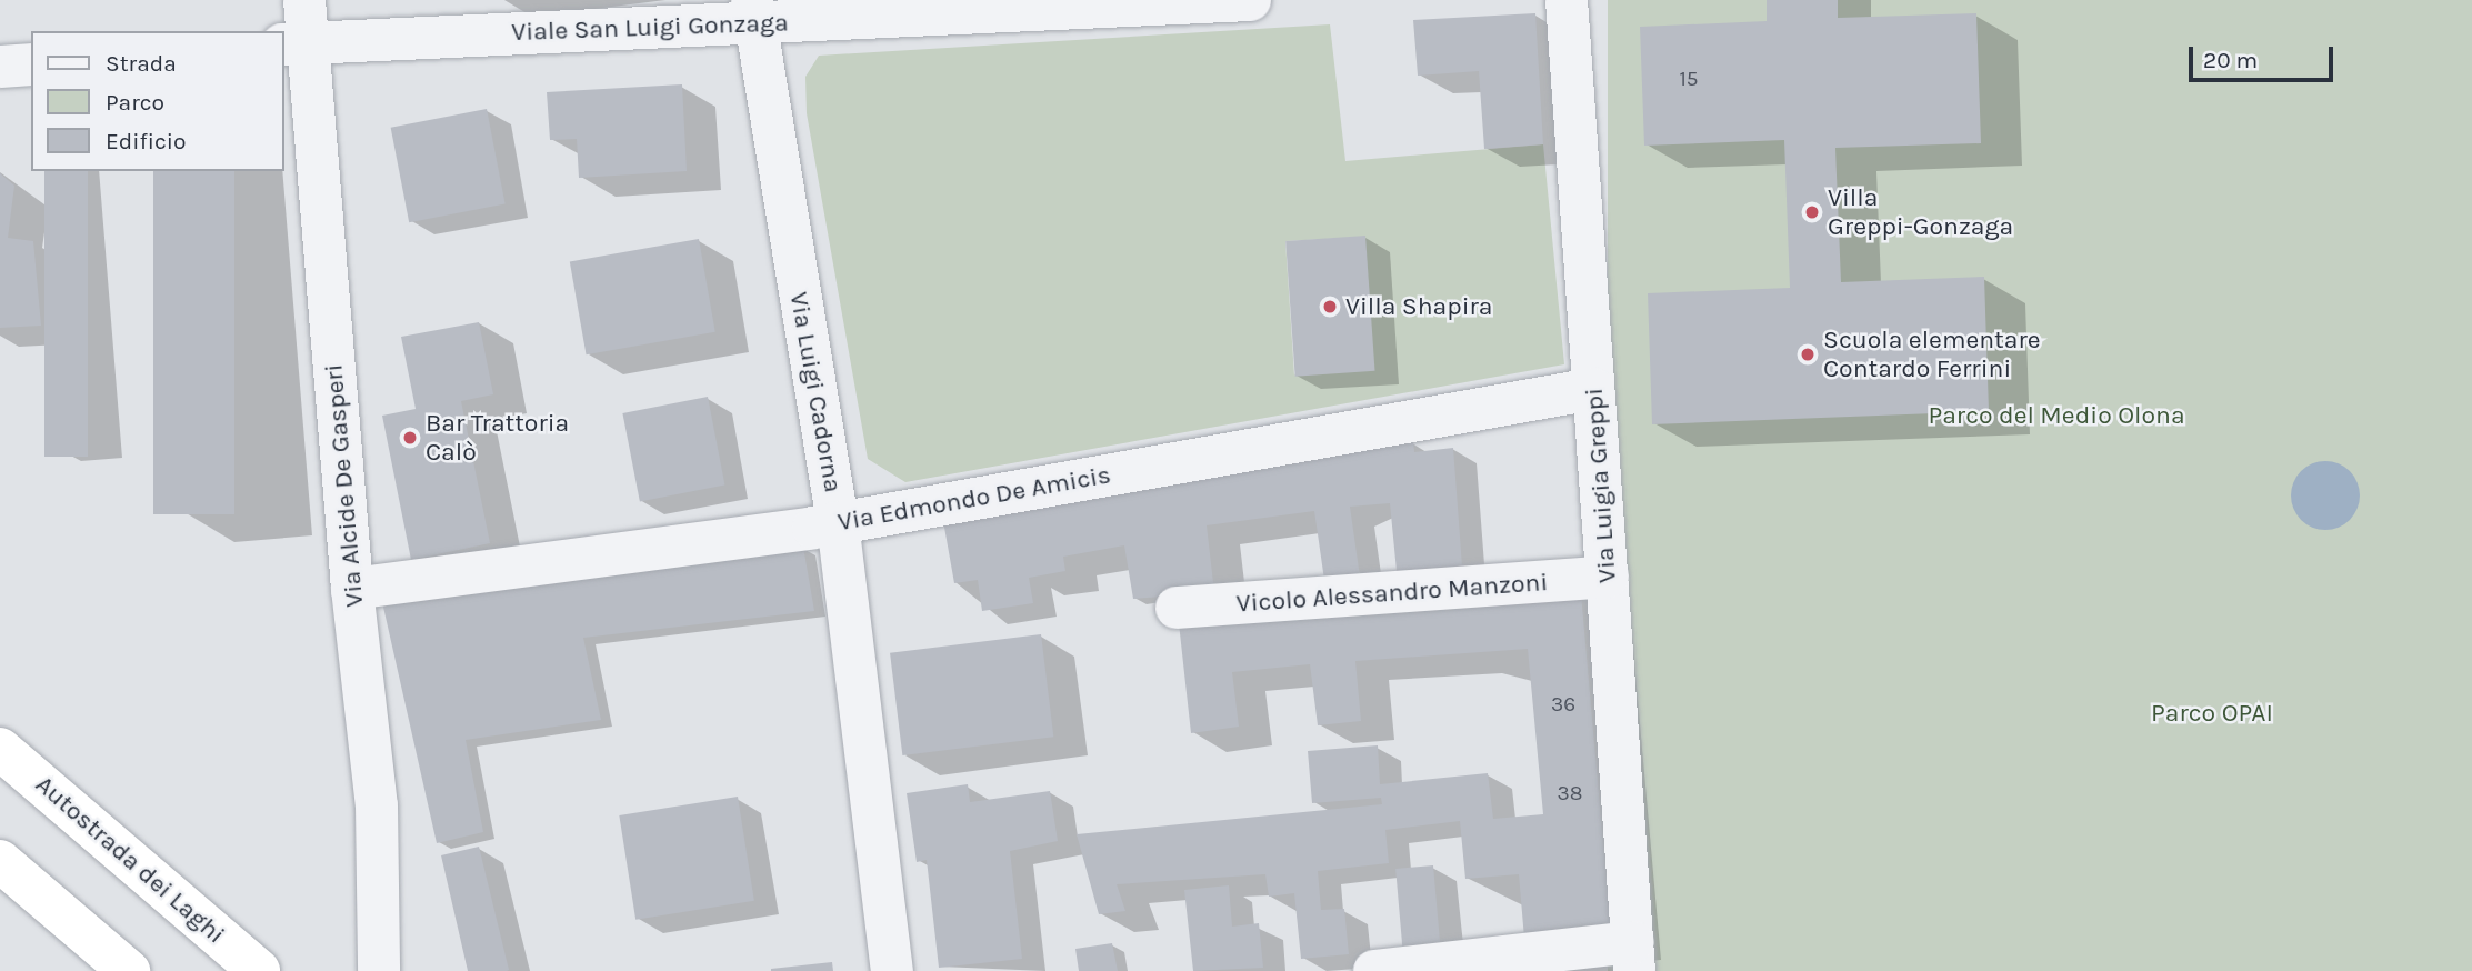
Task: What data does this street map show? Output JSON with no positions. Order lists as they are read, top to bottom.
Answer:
{
  "streets": {
    "highway": ["Autostrada dei Laghi"],
    "street": [
      "Viale San Luigi Gonzaga",
      "Via Luigi Cadorna",
      "Via Alcide De Gasperi",
      "Via Luigia Greppi",
      "Via Edmondo De Amicis",
      "Vicolo Alessandro Manzoni"
    ]
  },
  "crossings": [
    ["Viale San Luigi Gonzaga", "Via Luigi Cadorna"],
    ["Viale San Luigi Gonzaga", "Via Alcide De Gasperi"],
    ["Via Luigi Cadorna", "Via Edmondo De Amicis"],
    ["Via Alcide De Gasperi", "Via Edmondo De Amicis"],
    ["Via Luigia Greppi", "Via Edmondo De Amicis"],
    ["Via Luigia Greppi", "Vicolo Alessandro Manzoni"]
  ],
  "parks": ["Parco del Medio Olona", "Parco OPAI"],
  "places": [
    "Villa Greppi-Gonzaga",
    "Villa Shapira",
    "Scuola elementare Contardo Ferrini",
    "Bar Trattoria Calò"
  ],
  "house_numbers": ["15", "36", "38"],
  "legend": ["Strada", "Parco", "Edificio"],
  "scale_bar": "20 m"
}
